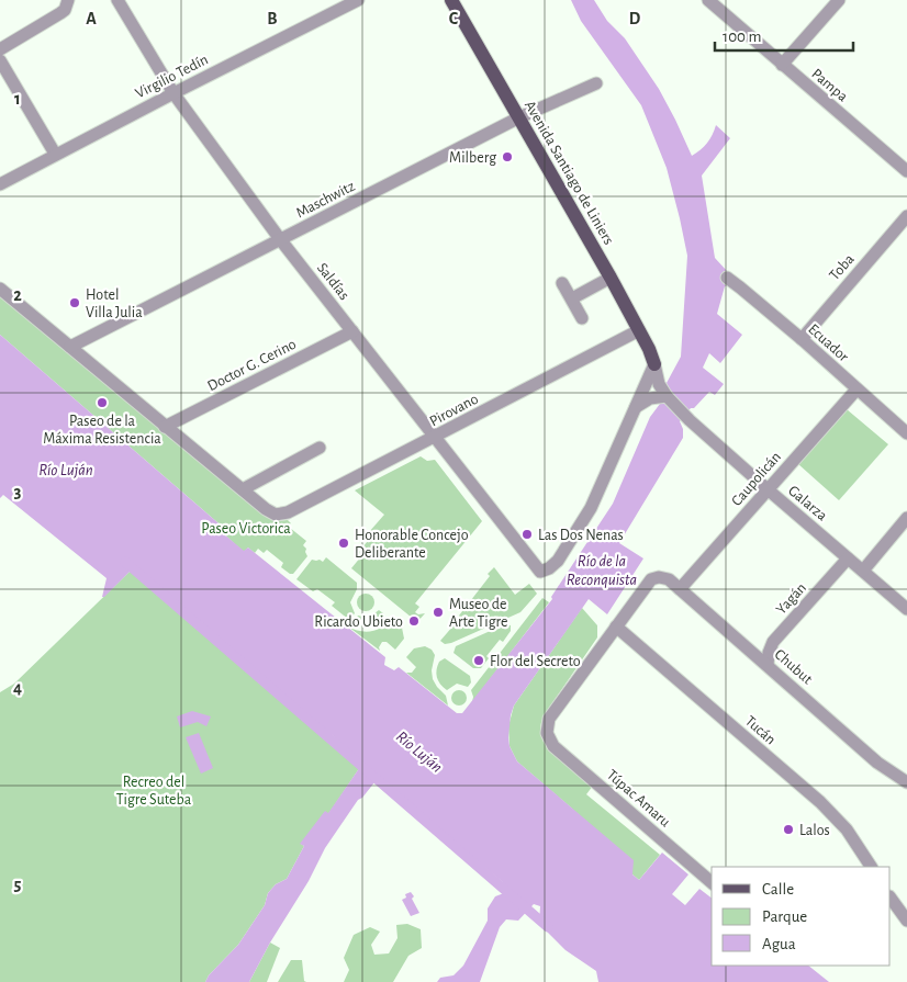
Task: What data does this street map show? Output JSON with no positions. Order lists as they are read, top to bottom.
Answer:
{
  "streets": {
    "main road": ["Avenida Santiago de Liniers"],
    "street": [
      "Virgilio Tedín",
      "Pampa",
      "Maschwitz",
      "Toba",
      "Saldías",
      "Ecuador",
      "Doctor G. Cerino",
      "Pirovano",
      "Caupolicán",
      "Galarza",
      "Yagán",
      "Chubut",
      "Tucán",
      "Túpac Amaru"
    ]
  },
  "crossings": [
    ["Virgilio Tedín", "Saldías"],
    ["Avenida Santiago de Liniers", "Maschwitz"],
    ["Avenida Santiago de Liniers", "Pirovano"],
    ["Avenida Santiago de Liniers", "Galarza"],
    ["Maschwitz", "Saldías"],
    ["Toba", "Ecuador"],
    ["Saldías", "Doctor G. Cerino"],
    ["Saldías", "Pirovano"],
    ["Ecuador", "Caupolicán"],
    ["Caupolicán", "Galarza"],
    ["Caupolicán", "Chubut"],
    ["Galarza", "Yagán"],
    ["Yagán", "Chubut"],
    ["Chubut", "Tucán"],
    ["Chubut", "Túpac Amaru"],
    ["Tucán", "Túpac Amaru"]
  ],
  "water": ["Río Luján", "Río de la Reconquista"],
  "parks": ["Paseo Victorica", "Recreo del Tigre Suteba"],
  "places": [
    "Milberg",
    "Hotel Villa Julia",
    "Paseo de la Máxima Resistencia",
    "Las Dos Nenas",
    "Honorable Concejo Deliberante",
    "Museo de Arte Tigre",
    "Ricardo Ubieto",
    "Flor del Secreto",
    "Lalos"
  ],
  "legend": ["Calle", "Parque", "Agua"],
  "scale_bar": "100 m",
  "grid": {
    "columns": [
      "A",
      "B",
      "C",
      "D"
    ],
    "rows": [
      "1",
      "2",
      "3",
      "4",
      "5"
    ]
  }
}
